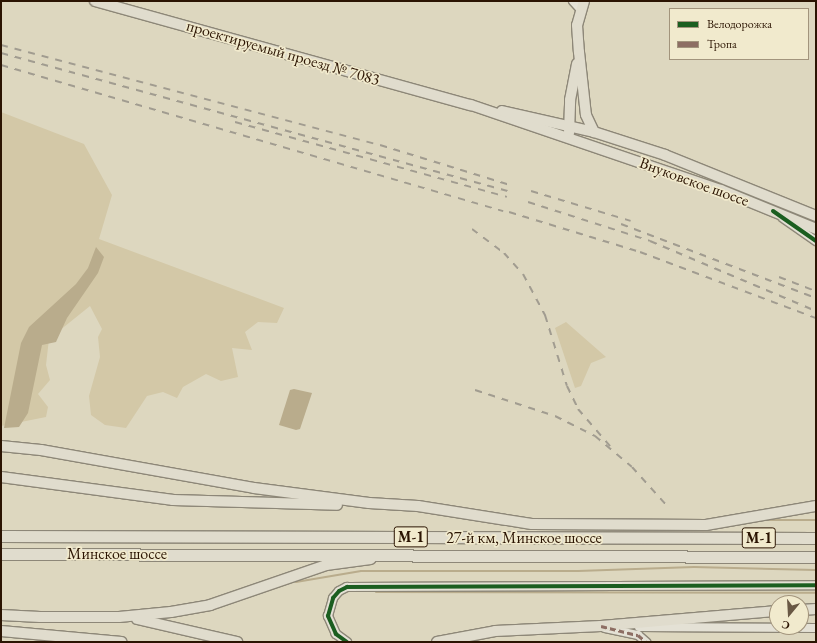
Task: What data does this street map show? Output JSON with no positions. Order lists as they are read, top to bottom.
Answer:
{
  "streets": {
    "highway": ["М-1", "27-й км, Минское шоссе", "Минское шоссе"],
    "main road": ["проектируемый проезд № 7083", "Внуковское шоссе"]
  },
  "crossings": [
    ["проектируемый проезд № 7083", "Внуковское шоссе"],
    ["27-й км, Минское шоссе", "Минское шоссе"]
  ],
  "legend": ["Велодорожка", "Тропа"],
  "north": "bottom"
}
